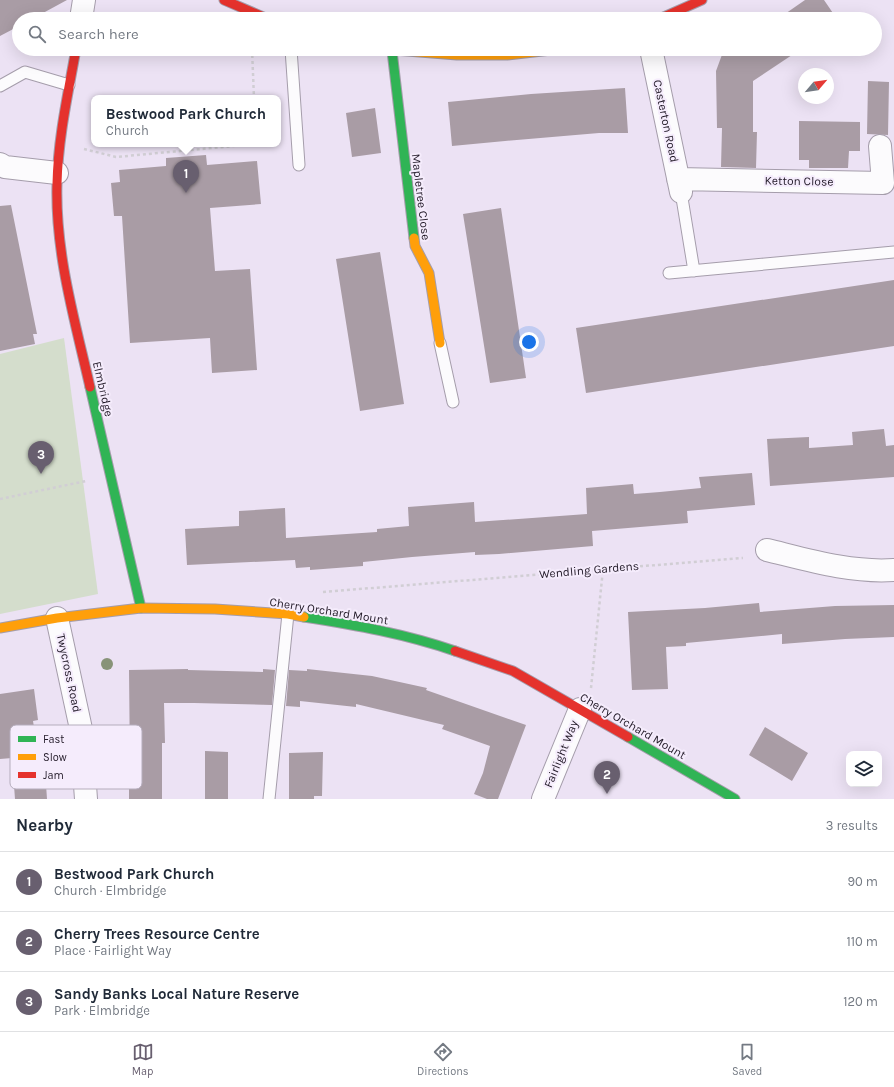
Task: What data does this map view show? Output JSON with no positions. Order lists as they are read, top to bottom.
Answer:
{
  "streets": {
    "street": [
      "Casterton Road",
      "Ketton Close",
      "Mapletree Close",
      "Elmbridge",
      "Cherry Orchard Mount",
      "Twycross Road",
      "Fairlight Way"
    ],
    "path": ["Wendling Gardens"]
  },
  "crossings": [
    ["Casterton Road", "Ketton Close"],
    ["Elmbridge", "Cherry Orchard Mount"],
    ["Cherry Orchard Mount", "Twycross Road"],
    ["Cherry Orchard Mount", "Fairlight Way"]
  ],
  "legend": ["Fast", "Slow", "Jam"],
  "north": "top right",
  "page": {
    "search": "Search here",
    "popup": ["Bestwood Park Church", "Church"],
    "pins": ["1", "3", "2"],
    "heading": ["Nearby", "3 results"],
    "list": [
      {
        "mark": "1",
        "name": "Bestwood Park Church",
        "note": "Church · Elmbridge",
        "value": "90 m"
      },
      {
        "mark": "2",
        "name": "Cherry Trees Resource Centre",
        "note": "Place · Fairlight Way",
        "value": "110 m"
      },
      {
        "mark": "3",
        "name": "Sandy Banks Local Nature Reserve",
        "note": "Park · Elmbridge",
        "value": "120 m"
      }
    ],
    "nav": ["Map", "Directions", "Saved"]
  }
}
